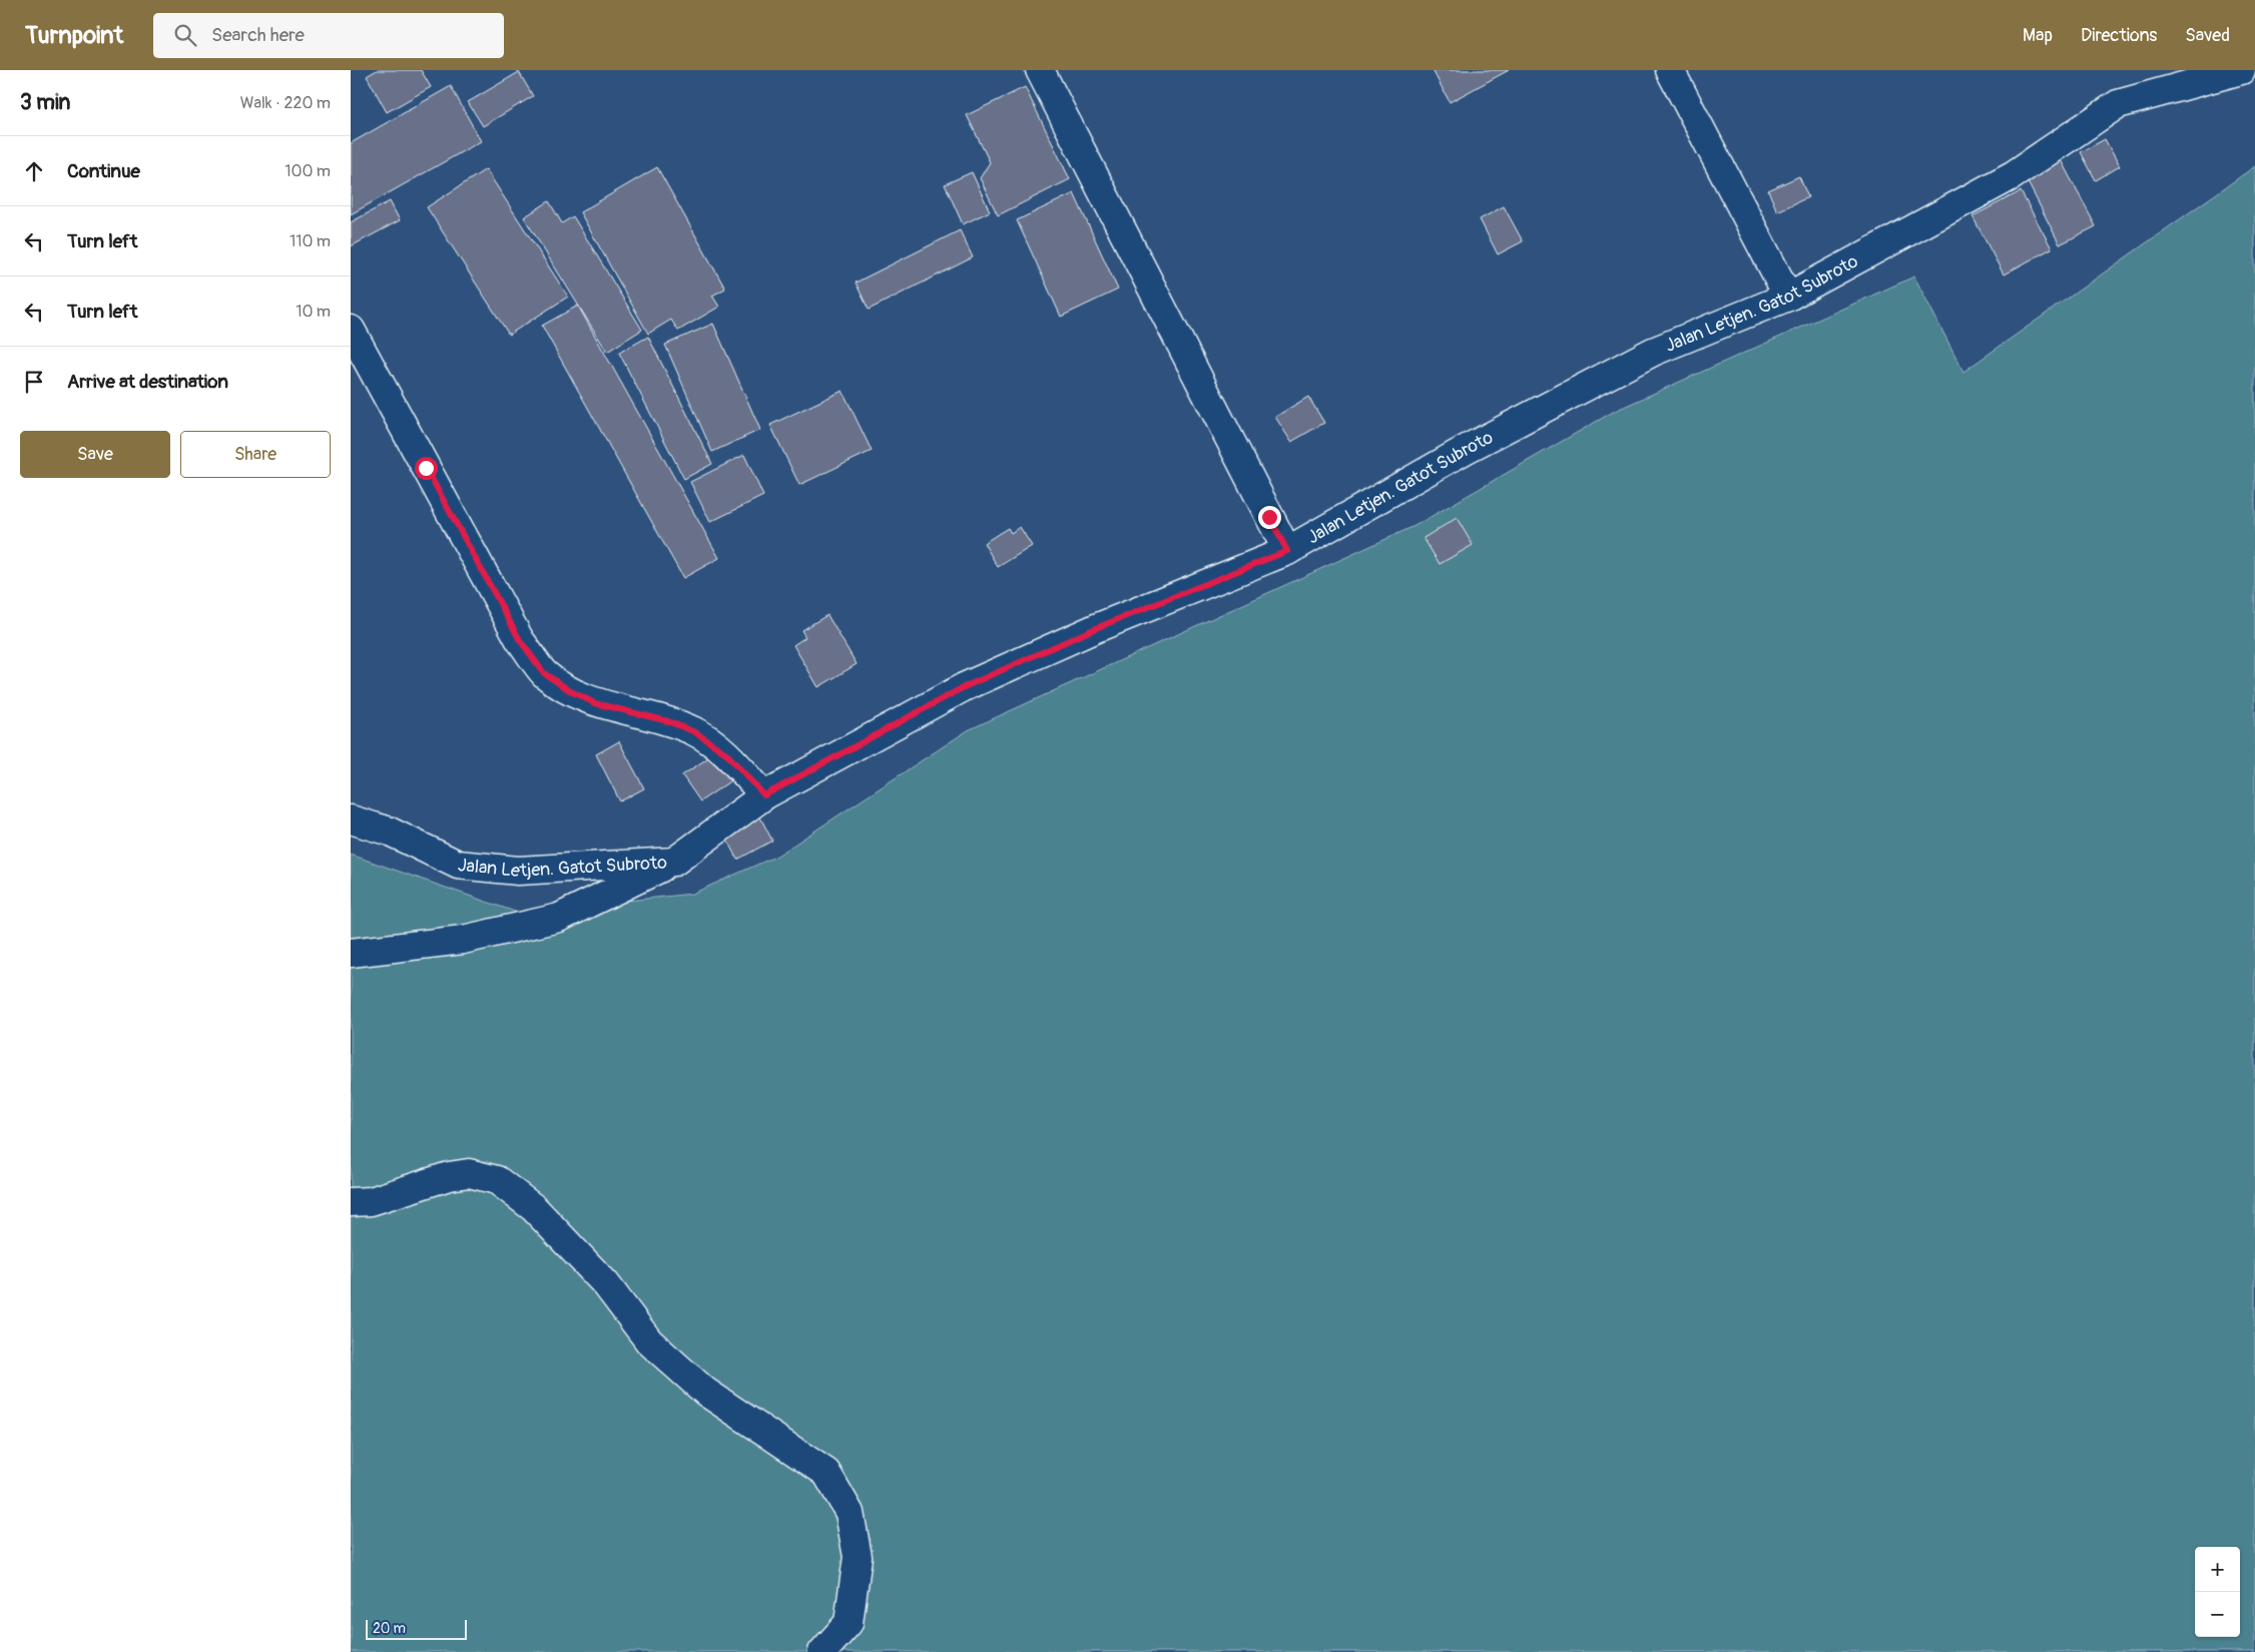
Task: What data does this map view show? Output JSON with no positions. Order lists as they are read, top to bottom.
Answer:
{
  "streets": {
    "street": ["Jalan Letjen. Gatot Subroto"]
  },
  "scale_bar": "20 m",
  "page": {
    "header": "Turnpoint",
    "search": "Search here",
    "nav": ["Map", "Directions", "Saved"],
    "heading": ["3 min", "Walk · 220 m"],
    "list": [
      ["Continue", "100 m"],
      ["Turn left", "110 m"],
      ["Turn left", "10 m"],
      "Arrive at destination"
    ],
    "buttons": ["Save", "Share"],
    "map_buttons": ["+", "−"],
    "scale": "20 m"
  }
}
